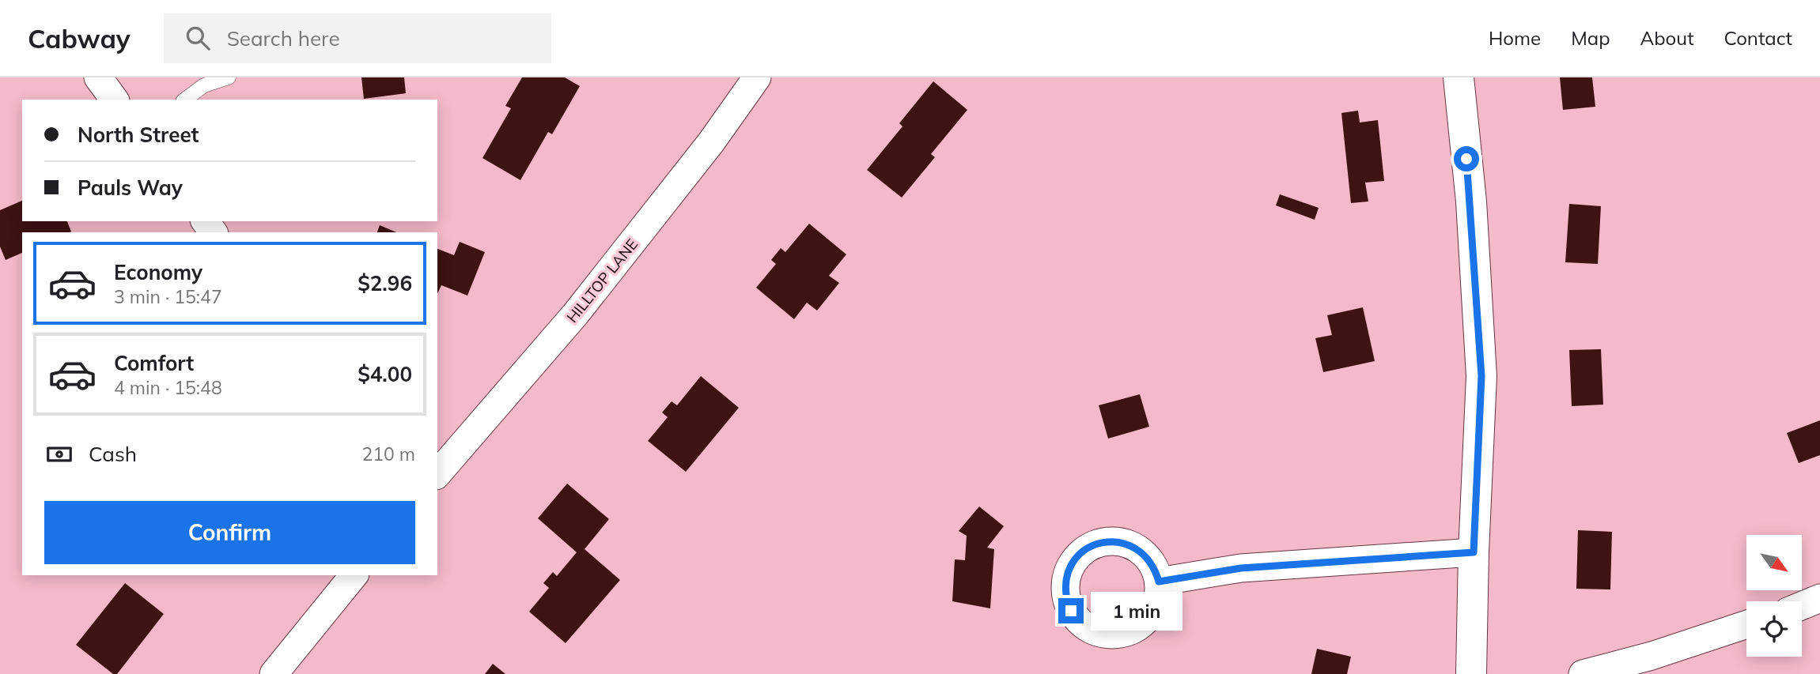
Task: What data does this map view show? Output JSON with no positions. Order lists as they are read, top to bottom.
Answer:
{
  "streets": {
    "street": ["HILLTOP LANE"]
  },
  "north": "bottom right",
  "page": {
    "header": "Cabway",
    "search": "Search here",
    "nav": [
      "Home",
      "Map",
      "About",
      "Contact"
    ],
    "banner": ["North Street", "Pauls Way"],
    "list": [
      {
        "name": "Economy",
        "note": "3 min · 15:47",
        "value": "$2.96"
      },
      {
        "name": "Comfort",
        "note": "4 min · 15:48",
        "value": "$4.00"
      }
    ],
    "pay": ["Cash", "210 m"],
    "buttons": "Confirm",
    "bubble": "1 min"
  }
}
